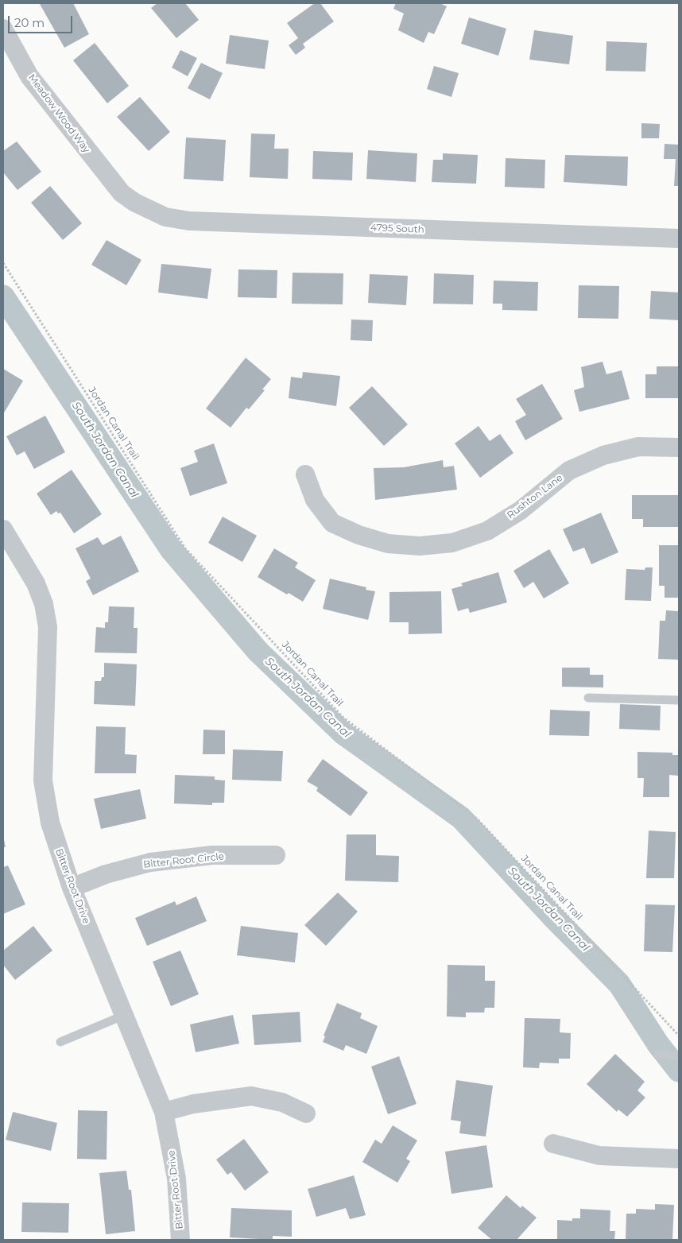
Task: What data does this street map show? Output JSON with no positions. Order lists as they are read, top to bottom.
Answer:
{
  "streets": {
    "street": [
      "Meadow Wood Way",
      "4795 South",
      "Rushton Lane",
      "Bitter Root Circle",
      "Bitter Root Drive"
    ],
    "path": ["Jordan Canal Trail"]
  },
  "crossings": [
    ["Meadow Wood Way", "4795 South"],
    ["Bitter Root Circle", "Bitter Root Drive"]
  ],
  "water": ["South Jordan Canal"],
  "scale_bar": "20 m"
}
